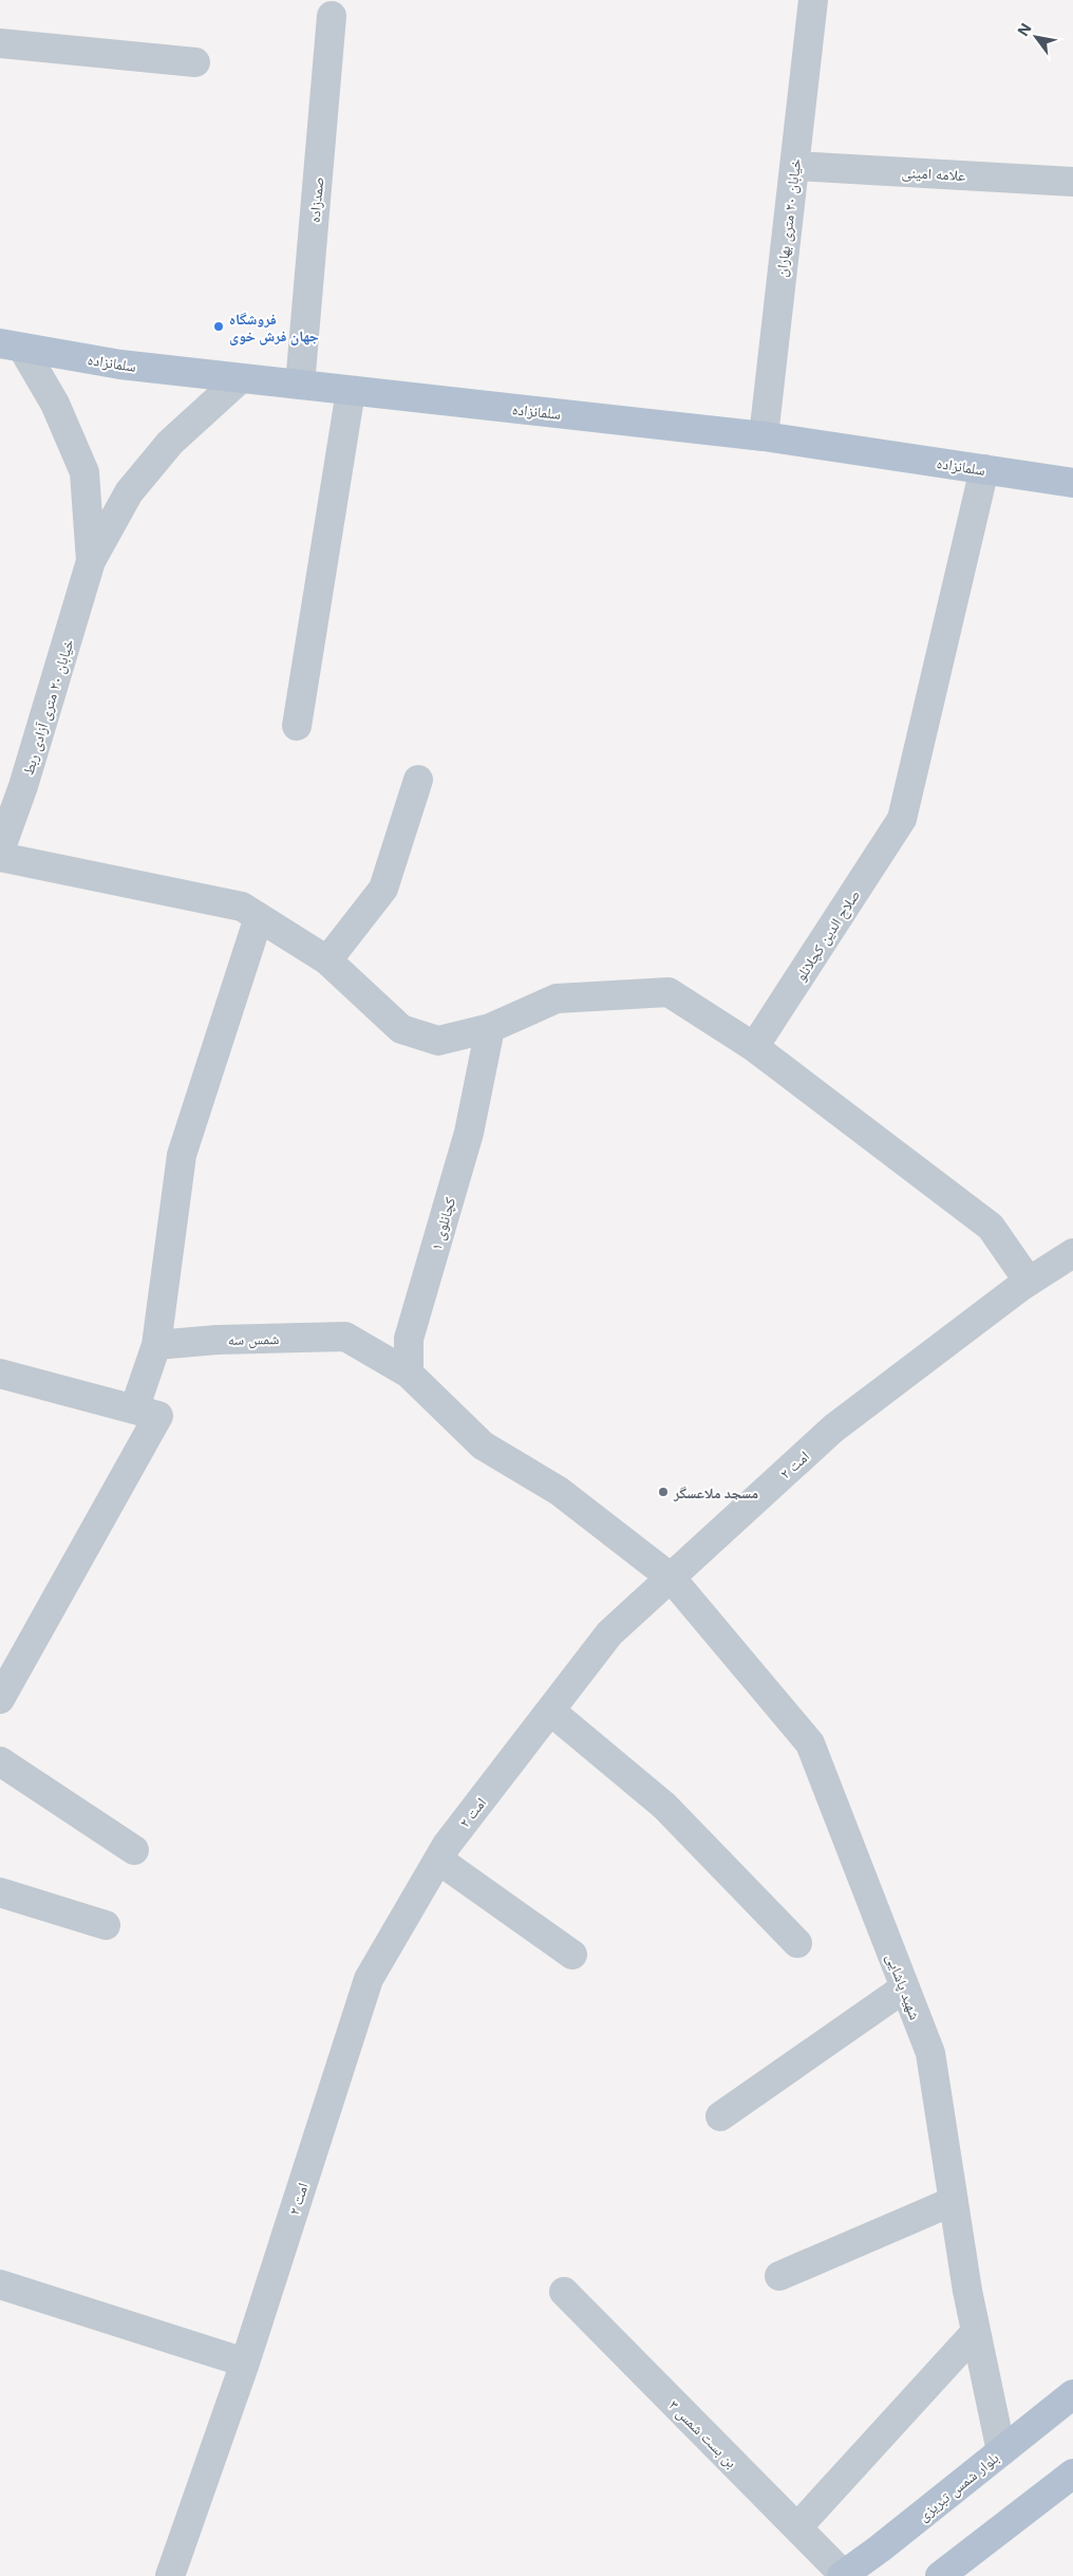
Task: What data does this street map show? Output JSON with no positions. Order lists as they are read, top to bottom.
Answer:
{
  "streets": {
    "main road": ["سلمانزاده", "بلوار شمس تبریزی"],
    "street": [
      "علامه امینی",
      "صمدزاده",
      "خیابان ۲۰ متری بهاران",
      "خیابان ۲۰ متری آزادی ربط",
      "صلاح الدین کچلانلو",
      "کچانلوی ۱",
      "شمس سه",
      "امت ۲",
      "شهید پاشایی",
      "بن بست شمس ۳"
    ]
  },
  "crossings": [
    ["علامه امینی", "خیابان ۲۰ متری بهاران"],
    ["صمدزاده", "سلمانزاده"],
    ["خیابان ۲۰ متری بهاران", "سلمانزاده"],
    ["سلمانزاده", "صلاح الدین کچلانلو"],
    ["کچانلوی ۱", "شمس سه"],
    ["امت ۲", "شهید پاشایی"],
    ["شهید پاشایی", "بلوار شمس تبریزی"],
    ["بن بست شمس ۳", "بلوار شمس تبریزی"]
  ],
  "places": ["فروشگاه جهان فرش خوی", "مسجد ملاعسگر"],
  "north": "top left"
}
